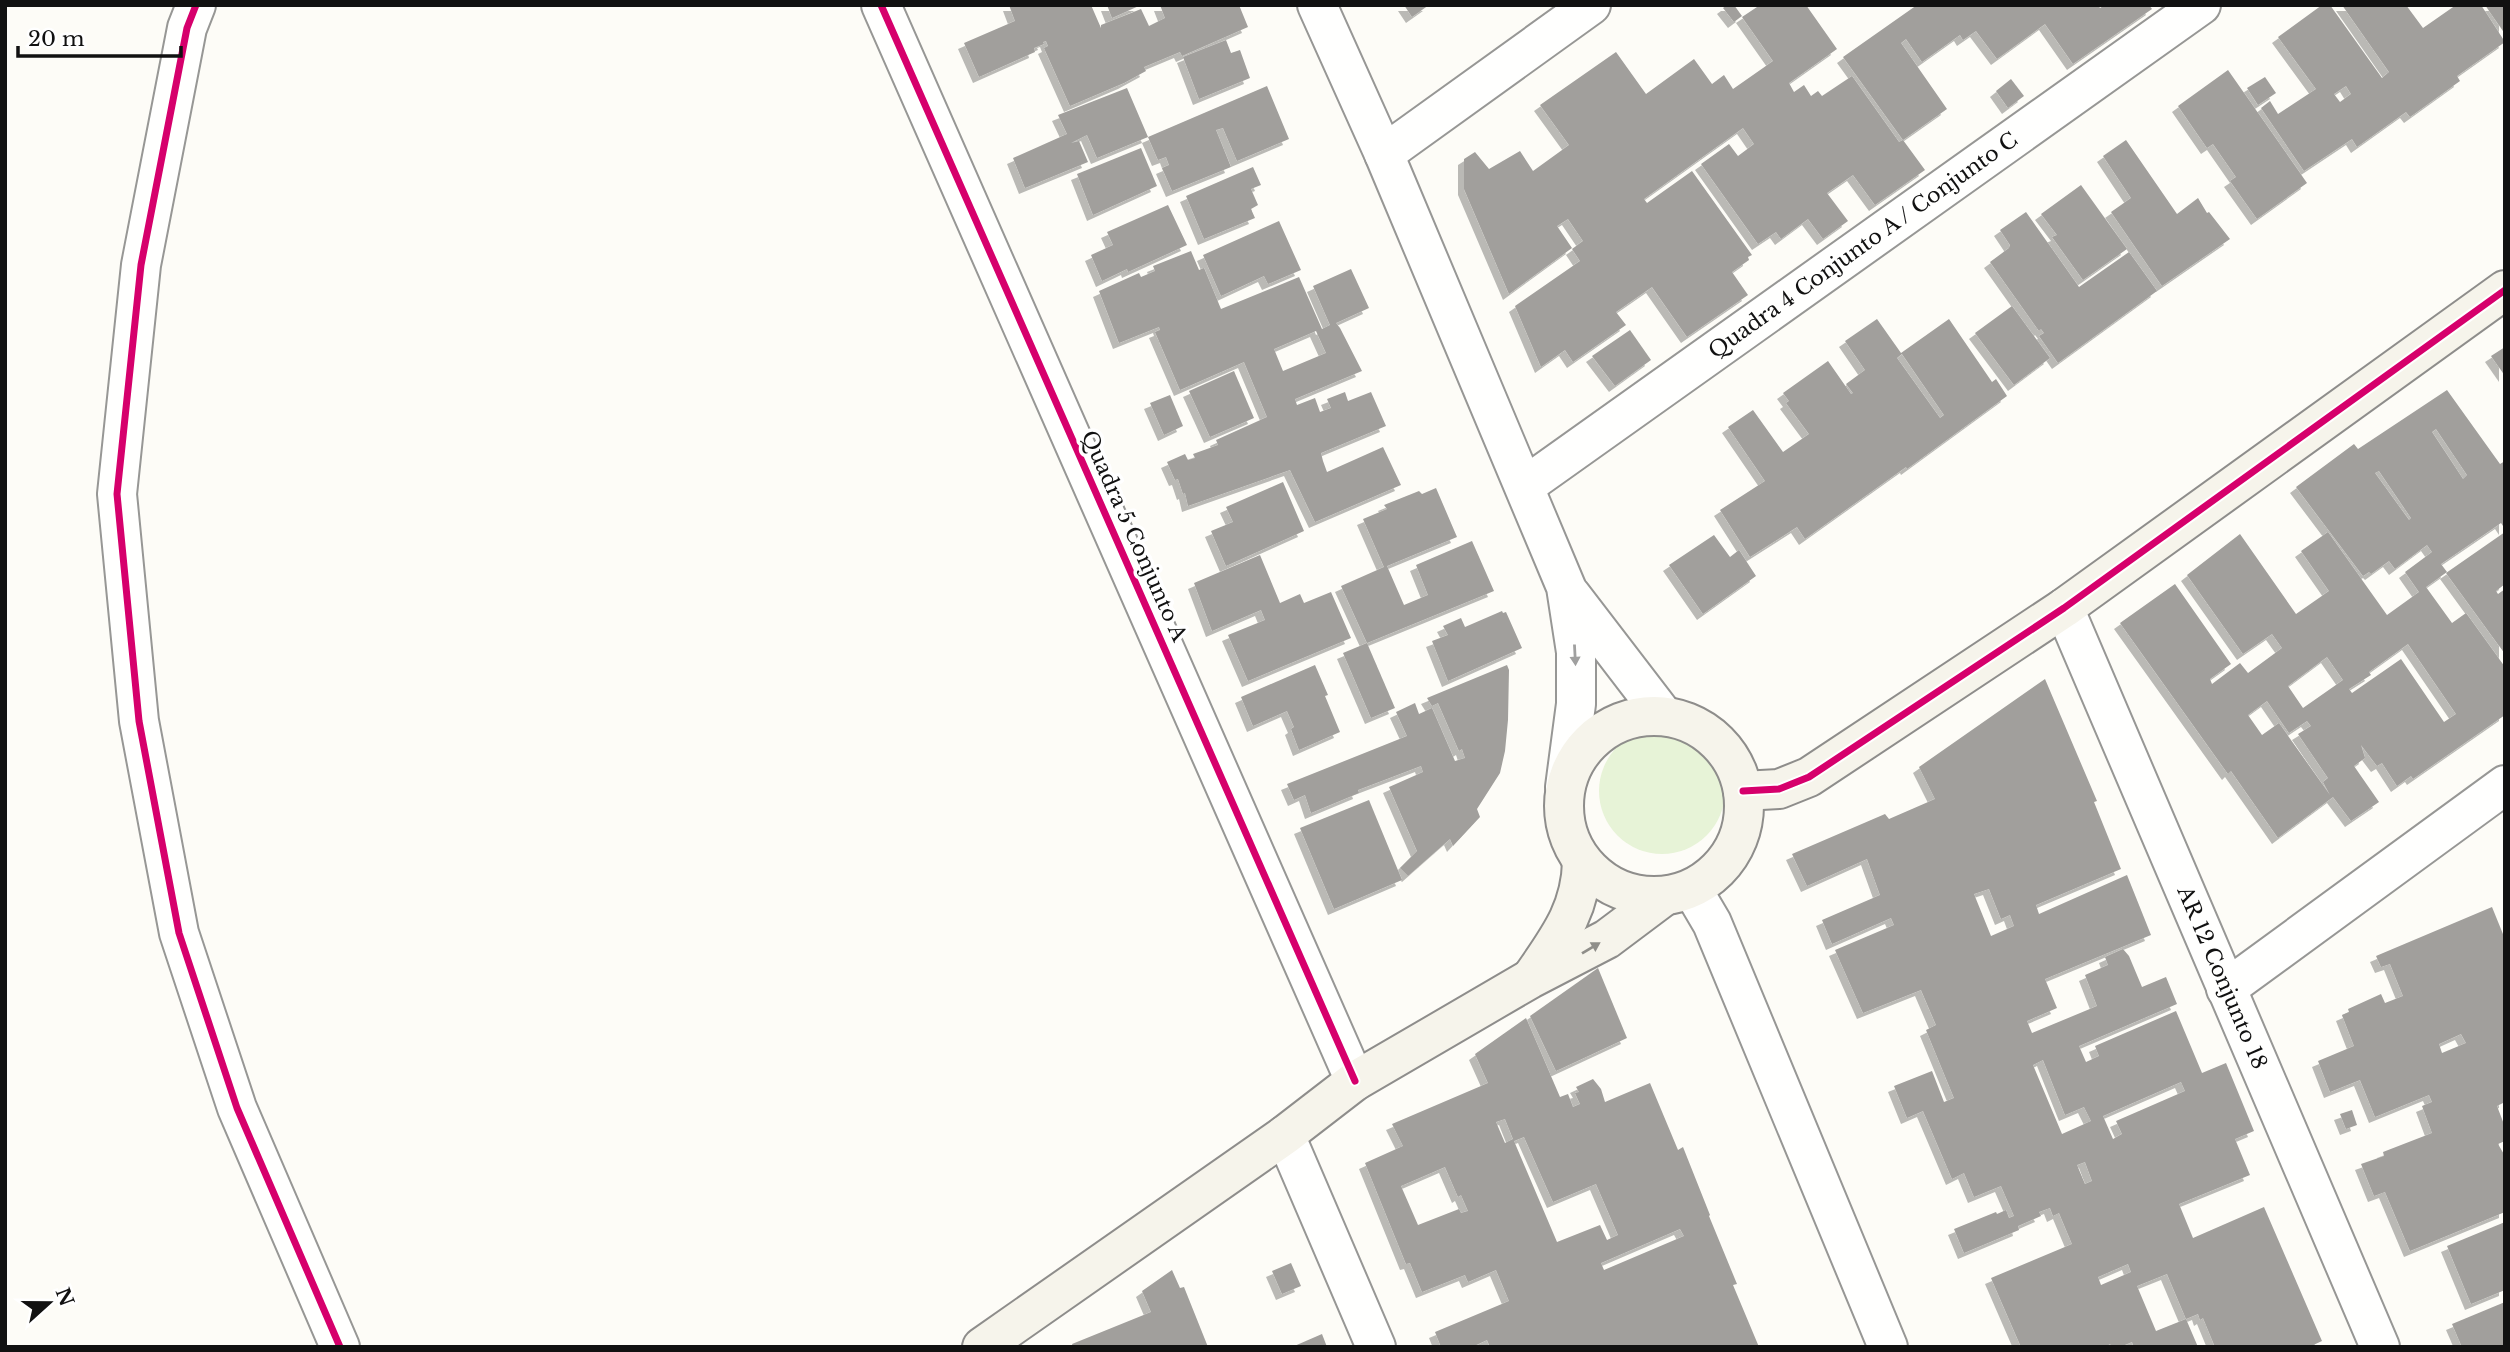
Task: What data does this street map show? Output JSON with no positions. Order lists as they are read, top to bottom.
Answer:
{
  "streets": {
    "street": ["Quadra 4 Conjunto A / Conjunto C", "Quadra 5 Conjunto A", "AR 12 Conjunto 18"]
  },
  "scale_bar": "20 m",
  "north": "right"
}
